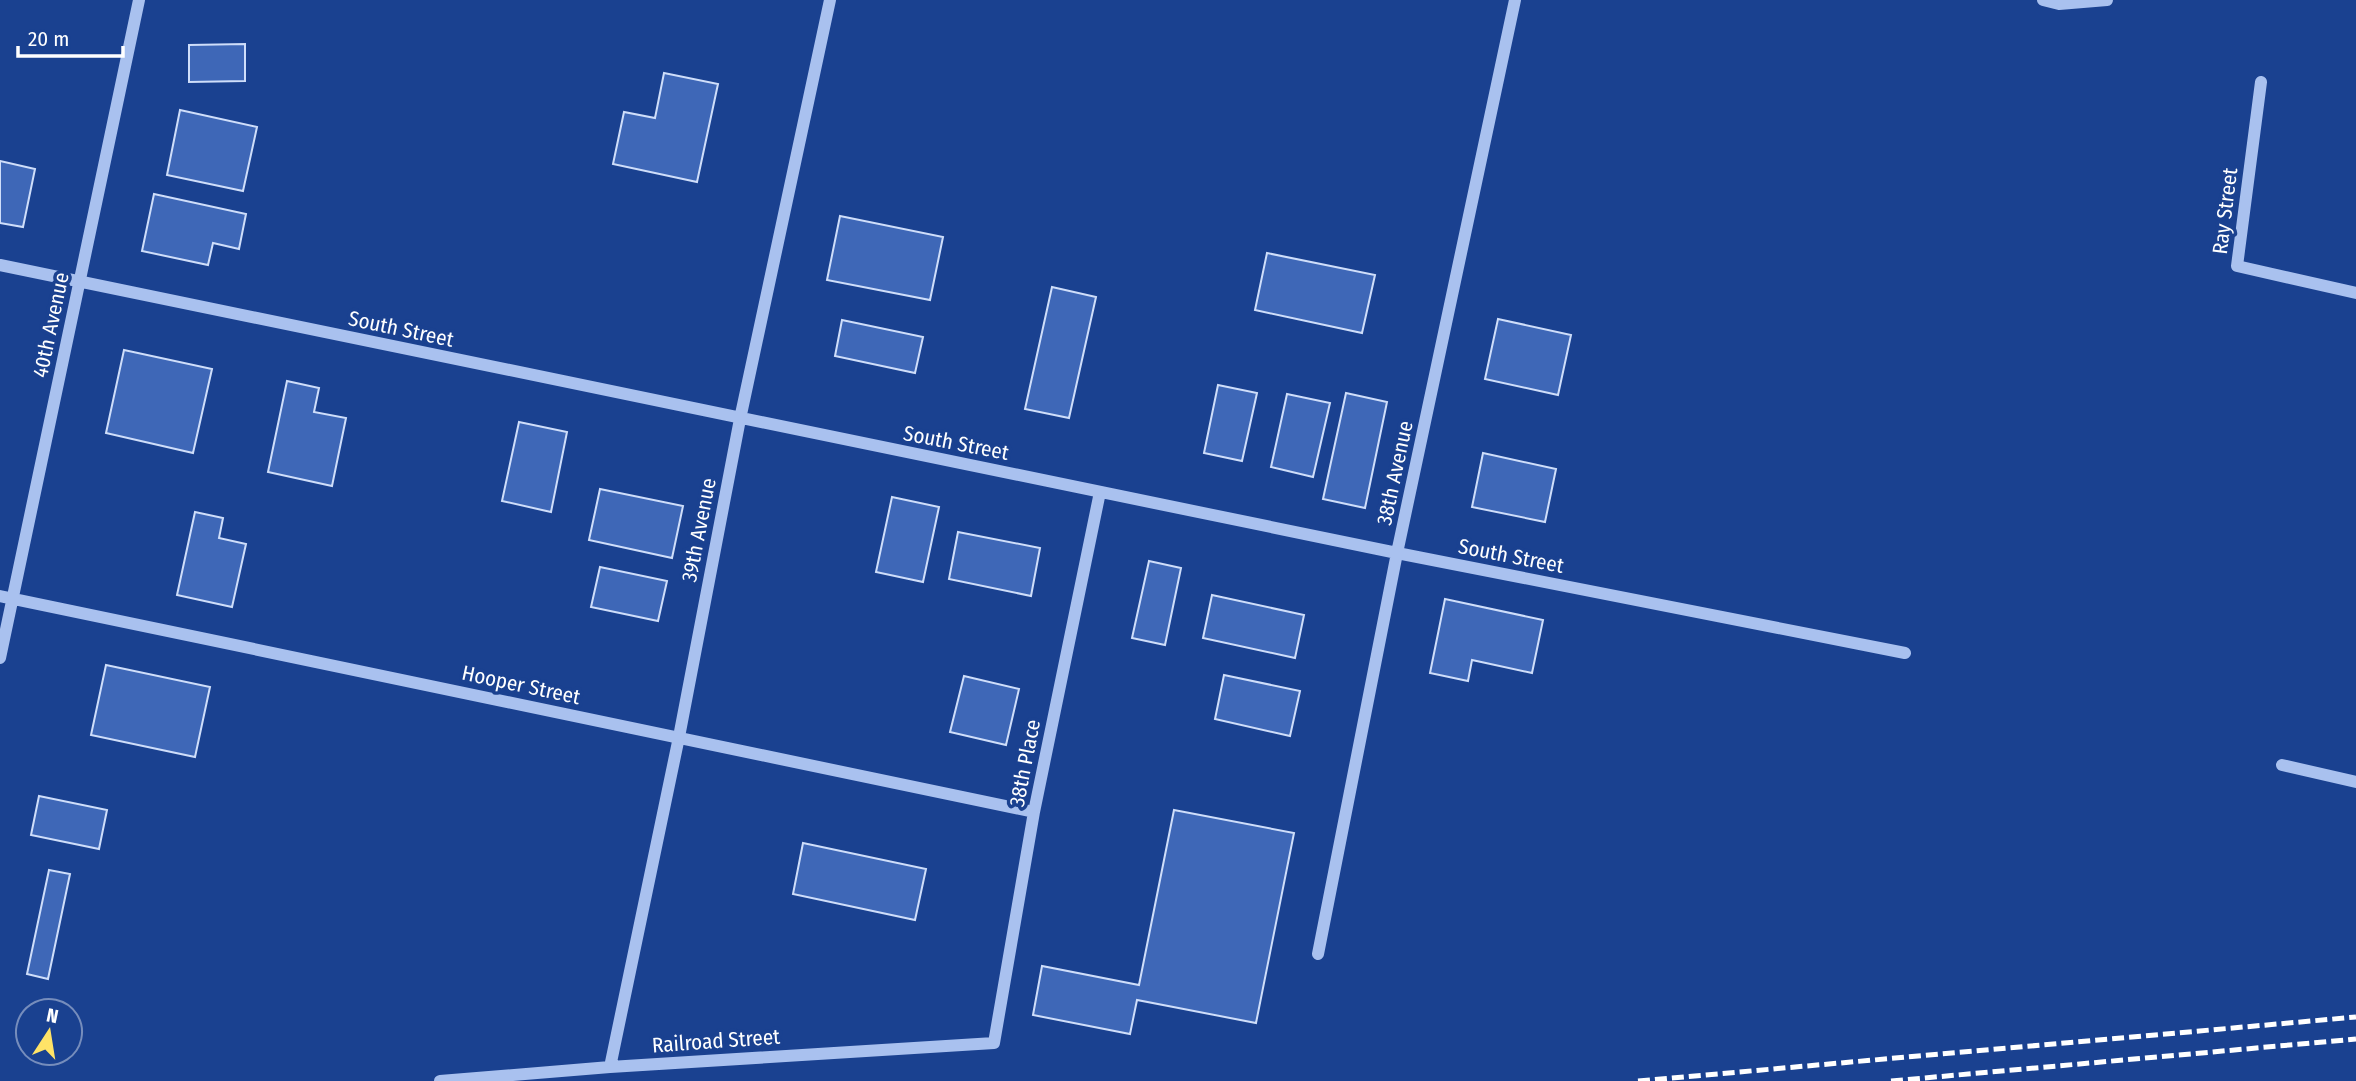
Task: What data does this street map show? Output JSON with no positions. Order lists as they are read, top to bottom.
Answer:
{
  "streets": {
    "street": [
      "Ray Street",
      "40th Avenue",
      "South Street",
      "38th Avenue",
      "39th Avenue",
      "Hooper Street",
      "38th Place",
      "Railroad Street"
    ]
  },
  "crossings": [
    ["40th Avenue", "South Street"],
    ["40th Avenue", "Hooper Street"],
    ["South Street", "38th Avenue"],
    ["South Street", "39th Avenue"],
    ["South Street", "38th Place"],
    ["39th Avenue", "Hooper Street"],
    ["39th Avenue", "Railroad Street"],
    ["Hooper Street", "38th Place"],
    ["38th Place", "Railroad Street"]
  ],
  "scale_bar": "20 m",
  "north": "top"
}
